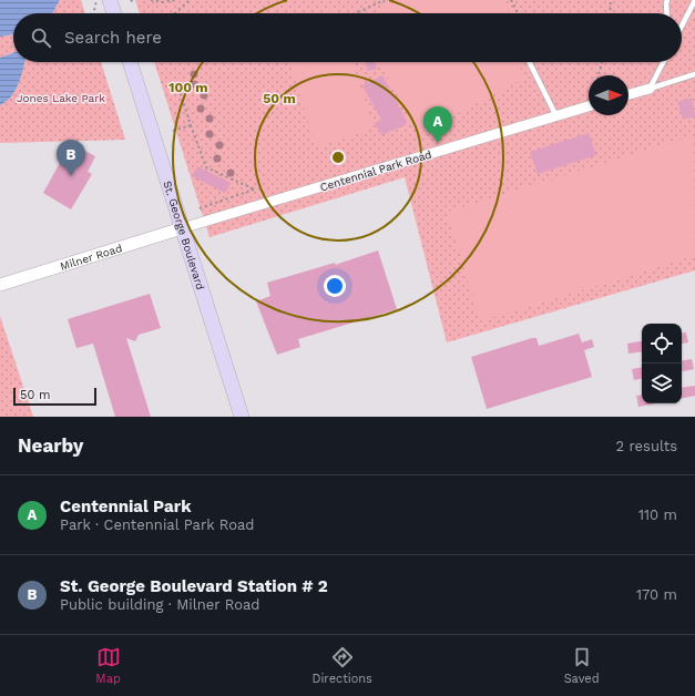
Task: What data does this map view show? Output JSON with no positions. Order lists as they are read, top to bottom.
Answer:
{
  "streets": {
    "main road": ["St. George Boulevard"],
    "street": ["Centennial Park Road", "Milner Road"]
  },
  "crossings": [
    ["Centennial Park Road", "St. George Boulevard"],
    ["Centennial Park Road", "Milner Road"],
    ["St. George Boulevard", "Milner Road"]
  ],
  "parks": ["Jones Lake Park"],
  "scale_bar": "50 m",
  "north": "right",
  "page": {
    "search": "Search here",
    "pins": ["A", "B"],
    "scale": "50 m",
    "heading": ["Nearby", "2 results"],
    "list": [
      {
        "mark": "A",
        "name": "Centennial Park",
        "note": "Park · Centennial Park Road",
        "value": "110 m"
      },
      {
        "mark": "B",
        "name": "St. George Boulevard Station # 2",
        "note": "Public building · Milner Road",
        "value": "170 m"
      }
    ],
    "nav": ["Map", "Directions", "Saved"]
  },
  "rings": ["100 m", "50 m"]
}
